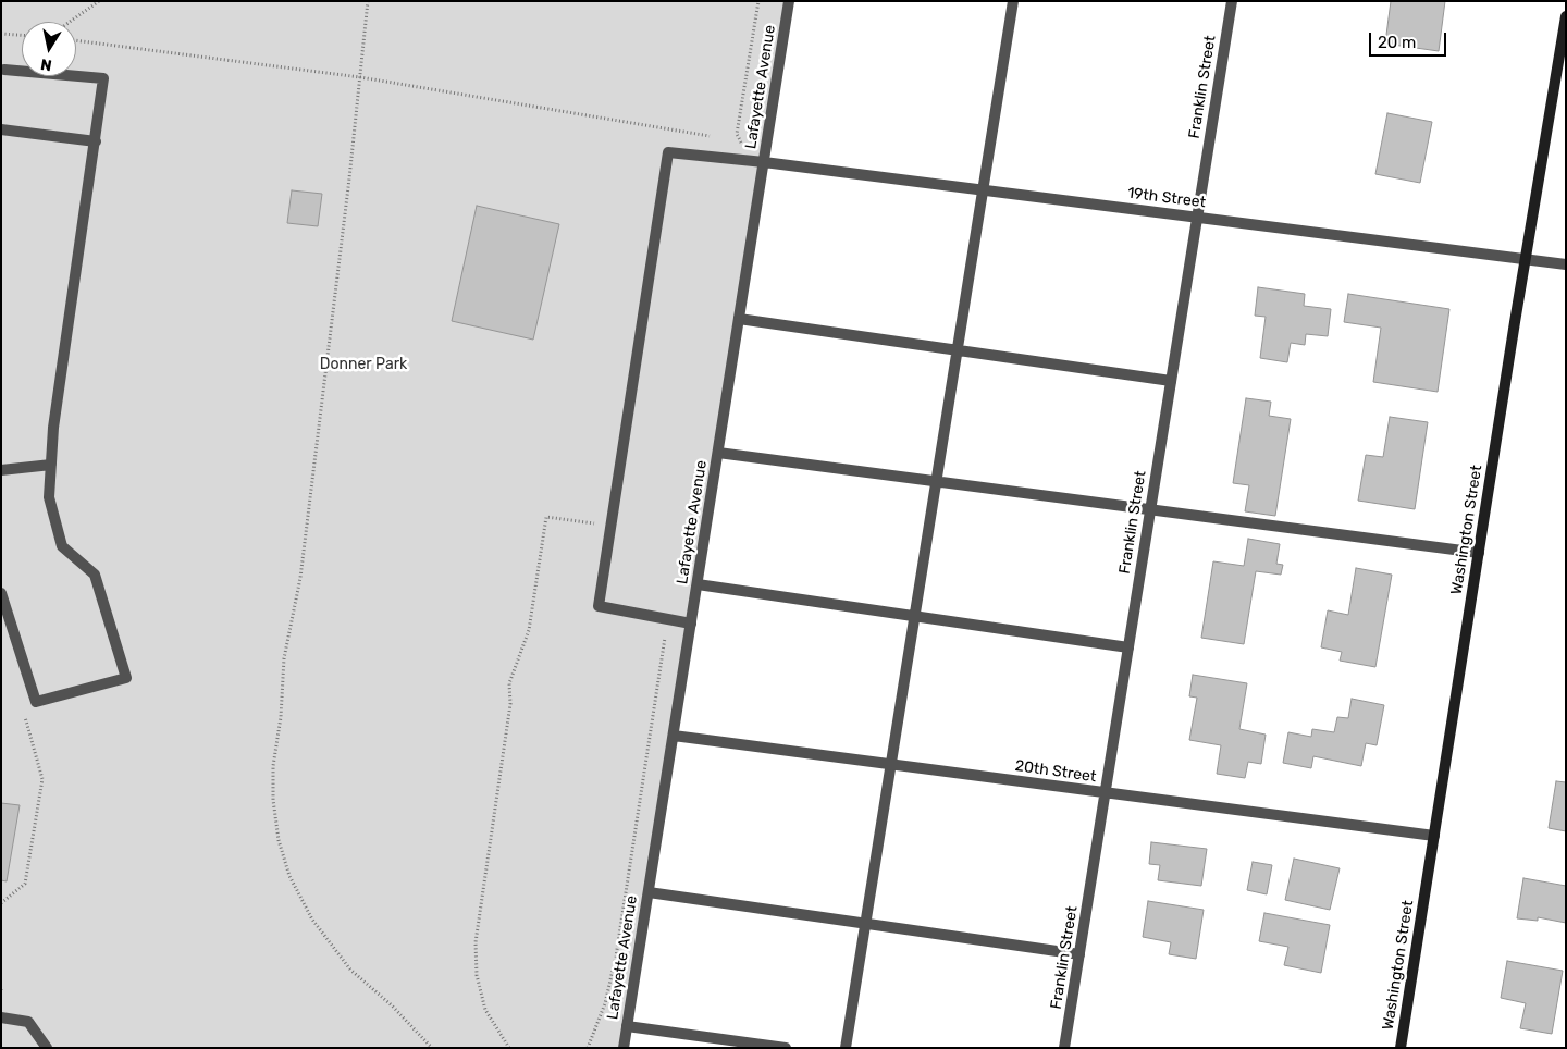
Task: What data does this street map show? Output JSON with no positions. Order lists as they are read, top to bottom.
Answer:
{
  "streets": {
    "main road": ["Washington Street"],
    "street": [
      "Lafayette Avenue",
      "Franklin Street",
      "19th Street",
      "20th Street"
    ]
  },
  "crossings": [
    ["Lafayette Avenue", "19th Street"],
    ["Lafayette Avenue", "20th Street"],
    ["Franklin Street", "19th Street"],
    ["Franklin Street", "20th Street"],
    ["19th Street", "Washington Street"],
    ["Washington Street", "20th Street"]
  ],
  "parks": ["Donner Park"],
  "scale_bar": "20 m",
  "north": "bottom"
}
